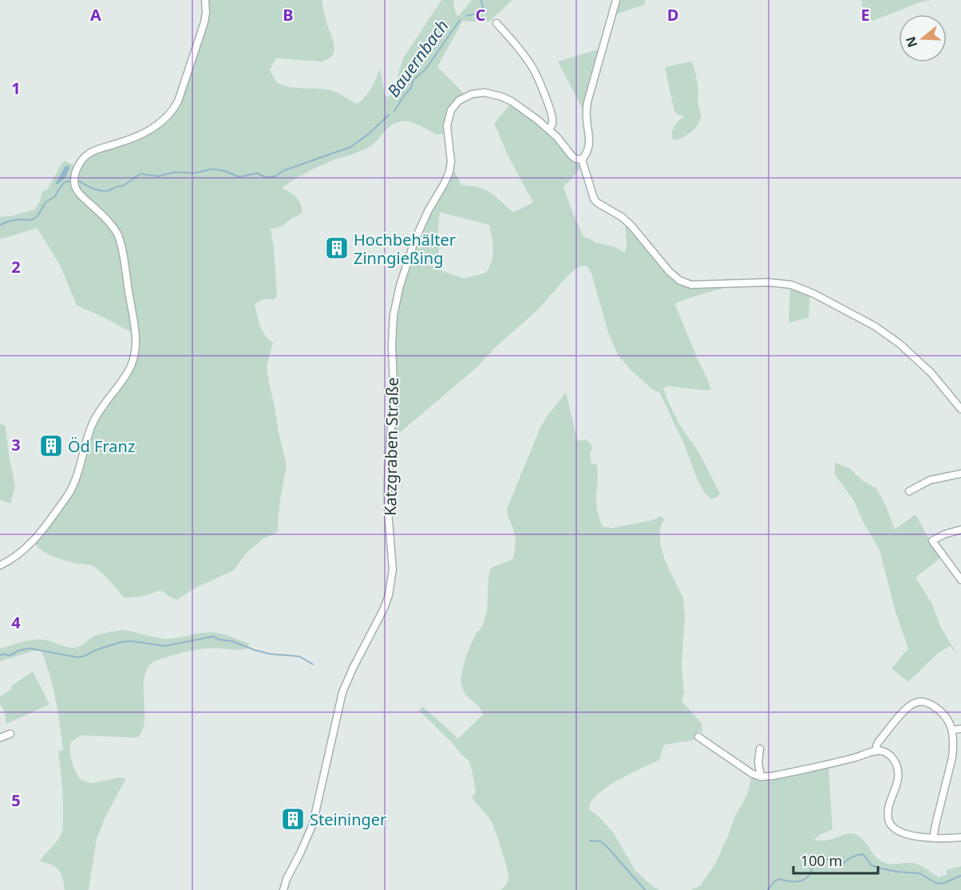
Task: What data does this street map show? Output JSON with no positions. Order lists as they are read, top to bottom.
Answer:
{
  "streets": {
    "street": ["Katzgraben Straße"]
  },
  "water": ["Bauernbach"],
  "places": {
    "building": ["Hochbehälter Zinngießing", "Öd Franz", "Steininger"]
  },
  "scale_bar": "100 m",
  "north": "left",
  "grid": {
    "columns": [
      "A",
      "B",
      "C",
      "D",
      "E"
    ],
    "rows": [
      "1",
      "2",
      "3",
      "4",
      "5"
    ]
  }
}
